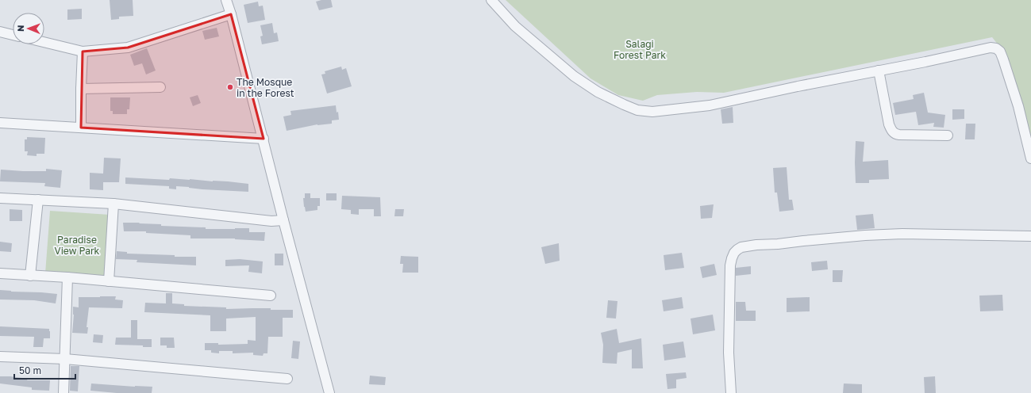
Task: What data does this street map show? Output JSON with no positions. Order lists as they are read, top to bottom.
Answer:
{
  "parks": ["Salagi Forest Park", "Paradise View Park"],
  "places": ["The Mosque in the Forest"],
  "scale_bar": "50 m",
  "north": "left"
}
